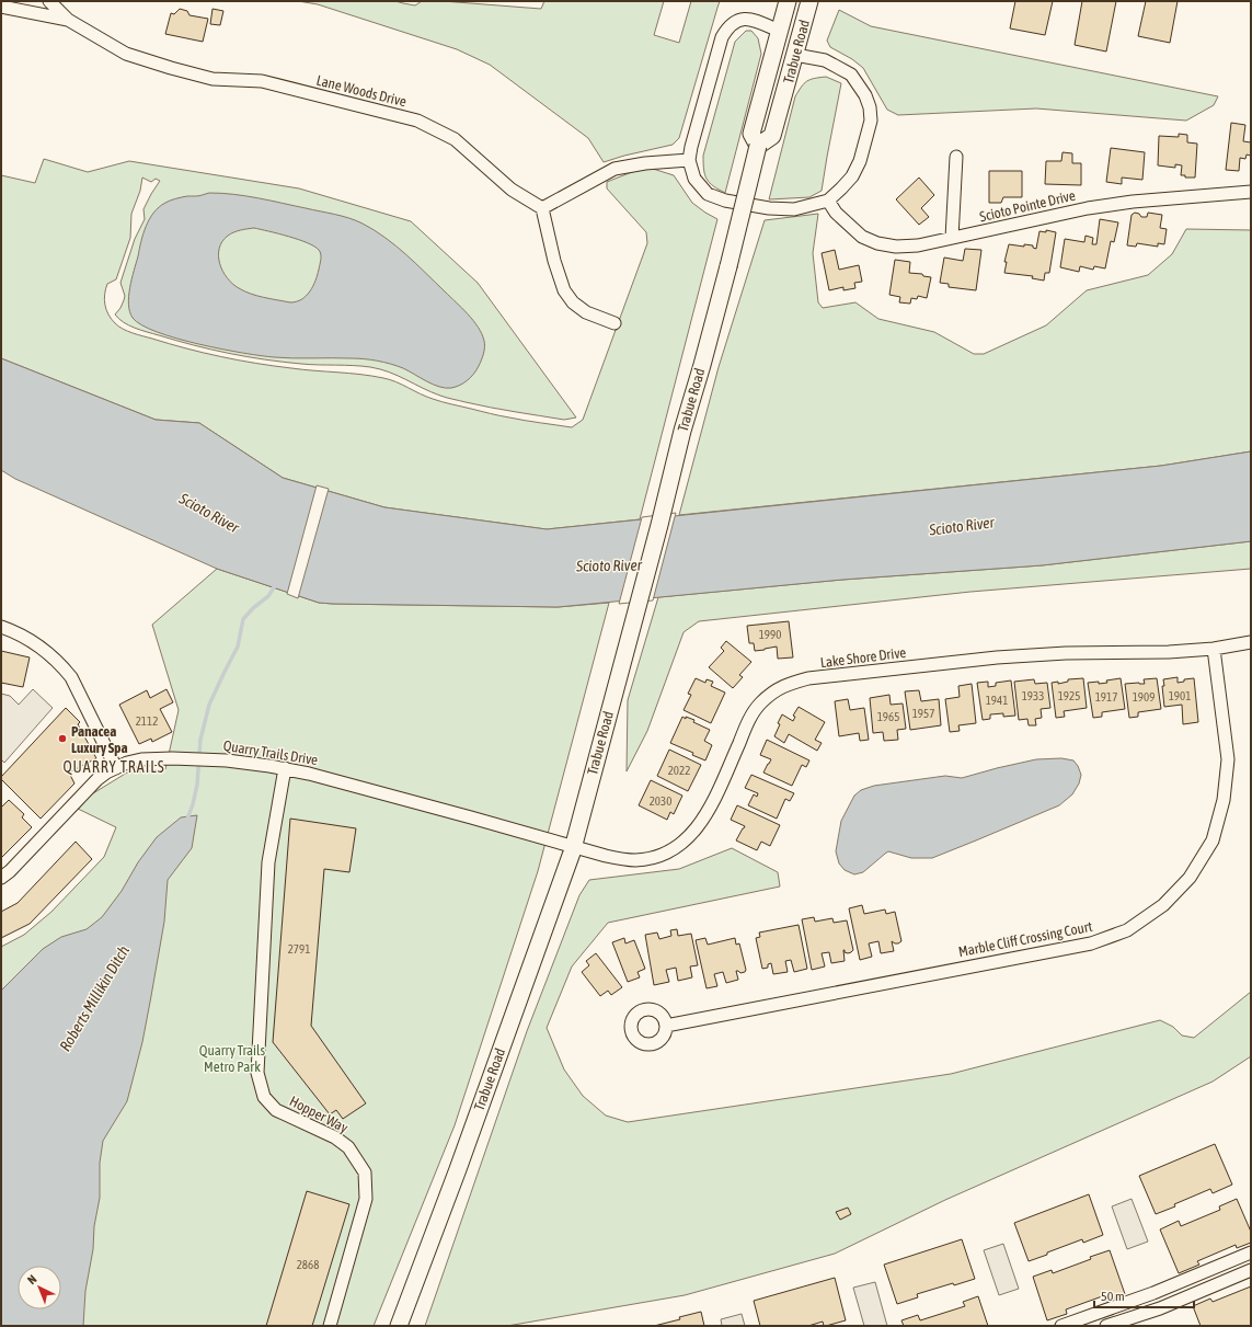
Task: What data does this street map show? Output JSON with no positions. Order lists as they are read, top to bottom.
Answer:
{
  "streets": {
    "main road": ["Trabue Road"],
    "street": [
      "Lane Woods Drive",
      "Scioto Pointe Drive",
      "Lake Shore Drive",
      "Quarry Trails Drive",
      "Marble Cliff Crossing Court",
      "Hopper Way"
    ]
  },
  "crossings": [
    ["Trabue Road", "Lake Shore Drive"],
    ["Trabue Road", "Quarry Trails Drive"],
    ["Lake Shore Drive", "Quarry Trails Drive"],
    ["Lake Shore Drive", "Marble Cliff Crossing Court"],
    ["Quarry Trails Drive", "Hopper Way"]
  ],
  "districts": ["QUARRY TRAILS"],
  "water": ["Scioto River", "Roberts Millikin Ditch"],
  "parks": ["Quarry Trails Metro Park"],
  "places": ["Panacea Luxury Spa"],
  "house_numbers": [
    "1990",
    "1933",
    "1925",
    "1901",
    "1917",
    "1909",
    "1941",
    "1957",
    "1965",
    "2112",
    "2022",
    "2030",
    "2791",
    "2868"
  ],
  "scale_bar": "50 m",
  "north": "top left"
}
